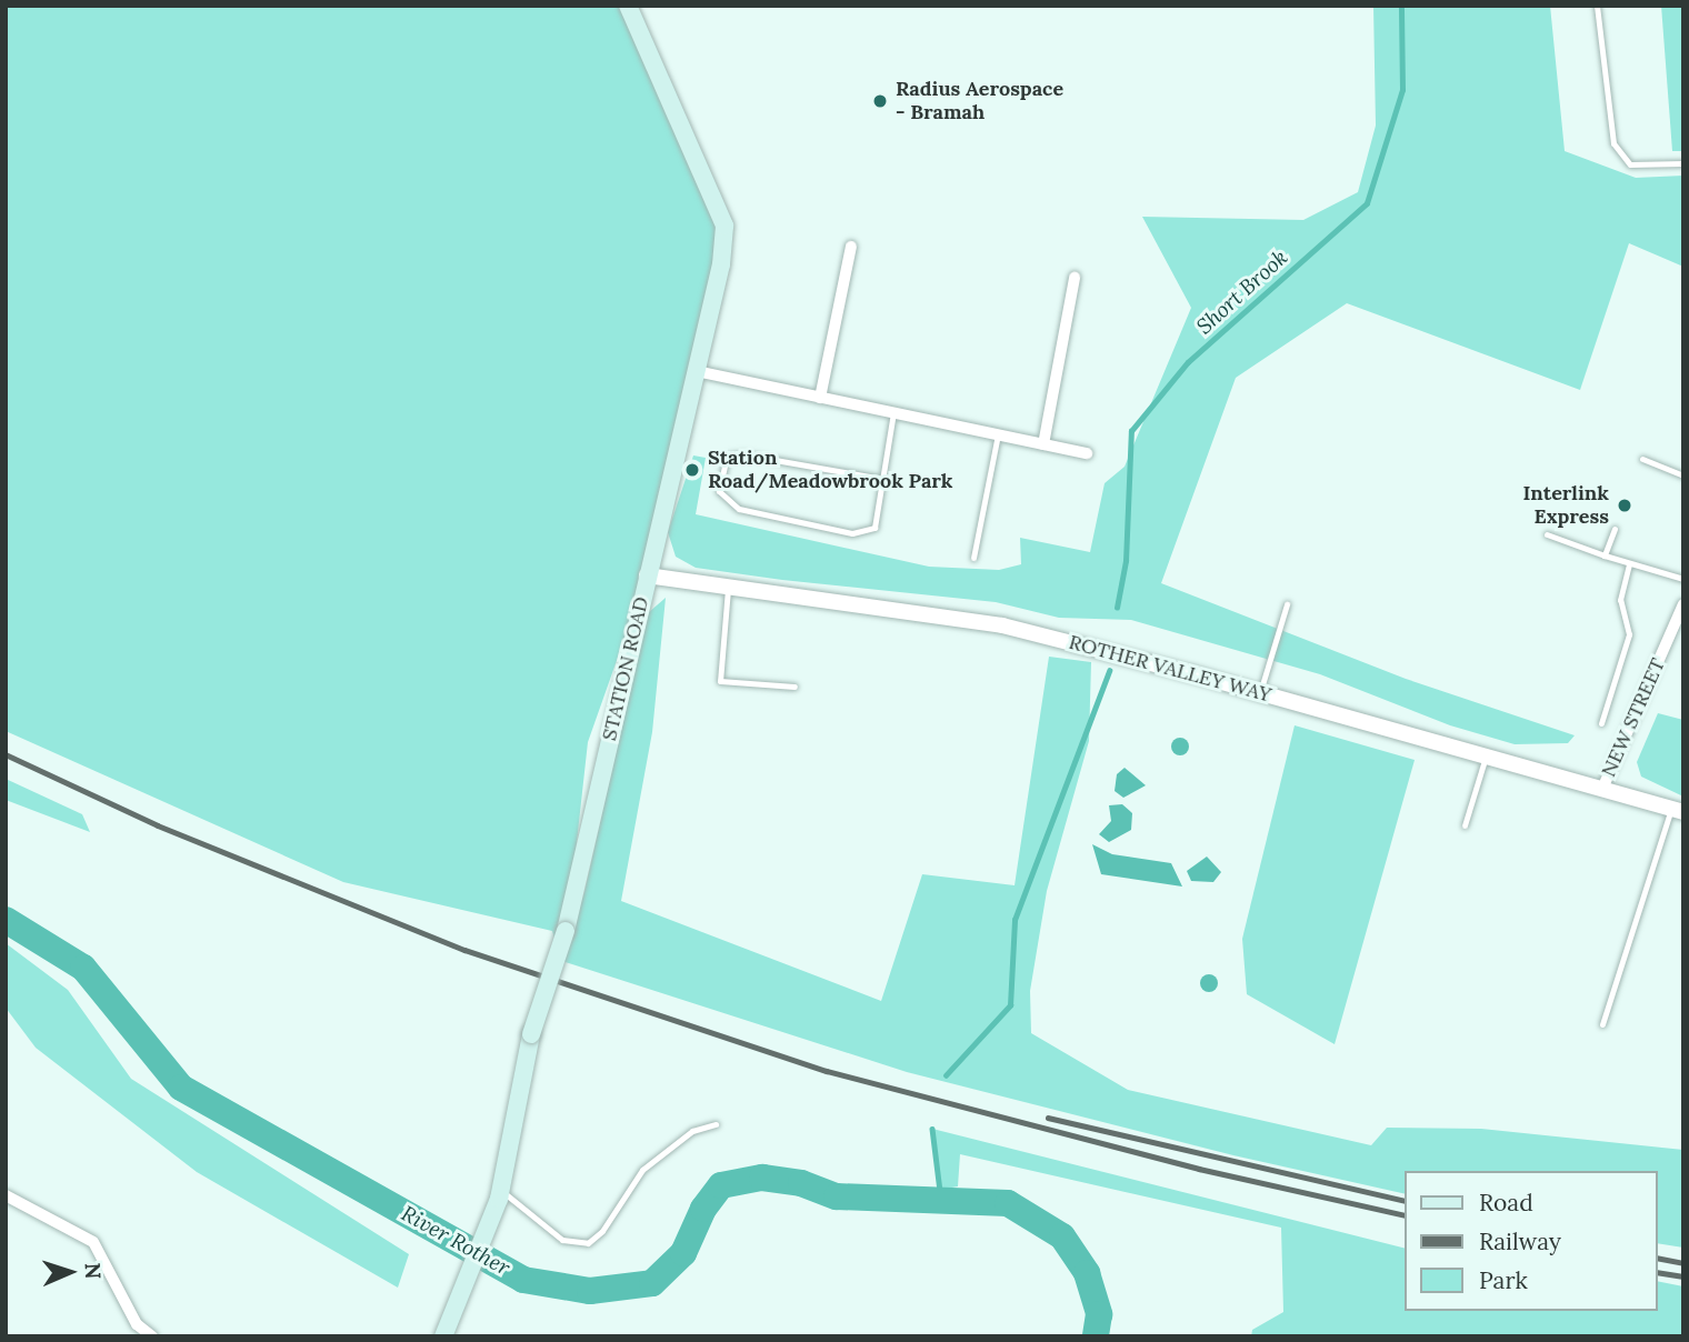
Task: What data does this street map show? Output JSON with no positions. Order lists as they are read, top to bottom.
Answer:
{
  "streets": {
    "main road": ["STATION ROAD"],
    "street": ["ROTHER VALLEY WAY", "NEW STREET"]
  },
  "crossings": [
    ["STATION ROAD", "ROTHER VALLEY WAY"],
    ["ROTHER VALLEY WAY", "NEW STREET"]
  ],
  "water": ["Short Brook", "River Rother"],
  "places": ["Radius Aerospace - Bramah", "Station Road/Meadowbrook Park", "Interlink Express"],
  "legend": ["Road", "Railway", "Park"],
  "north": "right"
}
